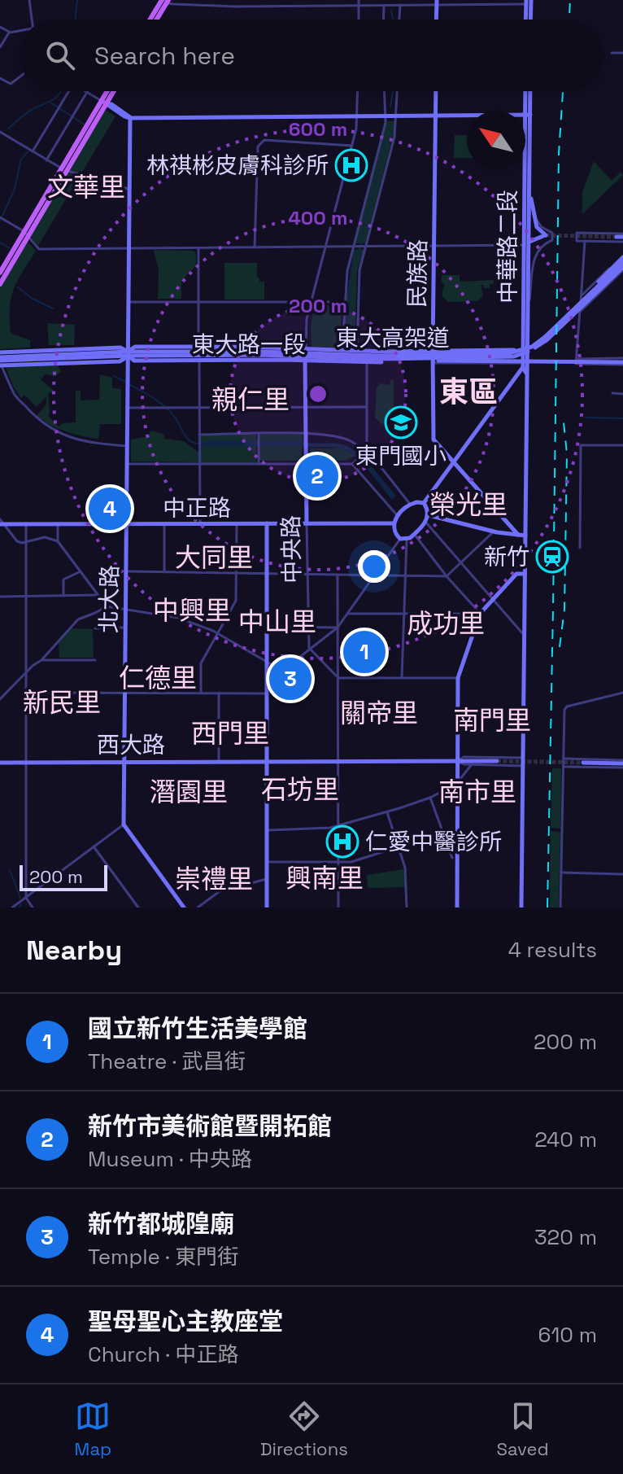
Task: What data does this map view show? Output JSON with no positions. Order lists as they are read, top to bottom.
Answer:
{
  "streets": {
    "street": [
      "中華路二段",
      "民族路",
      "東大高架道",
      "東大路一段",
      "中正路",
      "中央路",
      "北大路",
      "西大路"
    ]
  },
  "crossings": [
    ["中華路二段", "東大路一段"],
    ["民族路", "東大路一段"],
    ["東大高架道", "東大路一段"],
    ["東大高架道", "北大路"],
    ["東大路一段", "北大路"],
    ["中正路", "中央路"],
    ["中正路", "北大路"],
    ["北大路", "西大路"]
  ],
  "districts": [
    "文華里",
    "東區",
    "親仁里",
    "榮光里",
    "大同里",
    "中興里",
    "中山里",
    "成功里",
    "仁德里",
    "新民里",
    "關帝里",
    "南門里",
    "西門里",
    "石坊里",
    "潛園里",
    "南市里",
    "興南里",
    "崇禮里"
  ],
  "places": {
    "hospital": ["林祺彬皮膚科診所", "仁愛中醫診所"],
    "school or university": ["東門國小"],
    "station": ["新竹"]
  },
  "scale_bar": "200 m",
  "north": "top left",
  "page": {
    "search": "Search here",
    "pins": [
      "2",
      "4",
      "1",
      "3"
    ],
    "scale": "200 m",
    "heading": ["Nearby", "4 results"],
    "list": [
      {
        "mark": "1",
        "name": "國立新竹生活美學館",
        "note": "Theatre · 武昌街",
        "value": "200 m"
      },
      {
        "mark": "2",
        "name": "新竹市美術館暨開拓館",
        "note": "Museum · 中央路",
        "value": "240 m"
      },
      {
        "mark": "3",
        "name": "新竹都城隍廟",
        "note": "Temple · 東門街",
        "value": "320 m"
      },
      {
        "mark": "4",
        "name": "聖母聖心主教座堂",
        "note": "Church · 中正路",
        "value": "610 m"
      }
    ],
    "nav": ["Map", "Directions", "Saved"]
  },
  "rings": ["600 m", "400 m", "200 m"]
}
